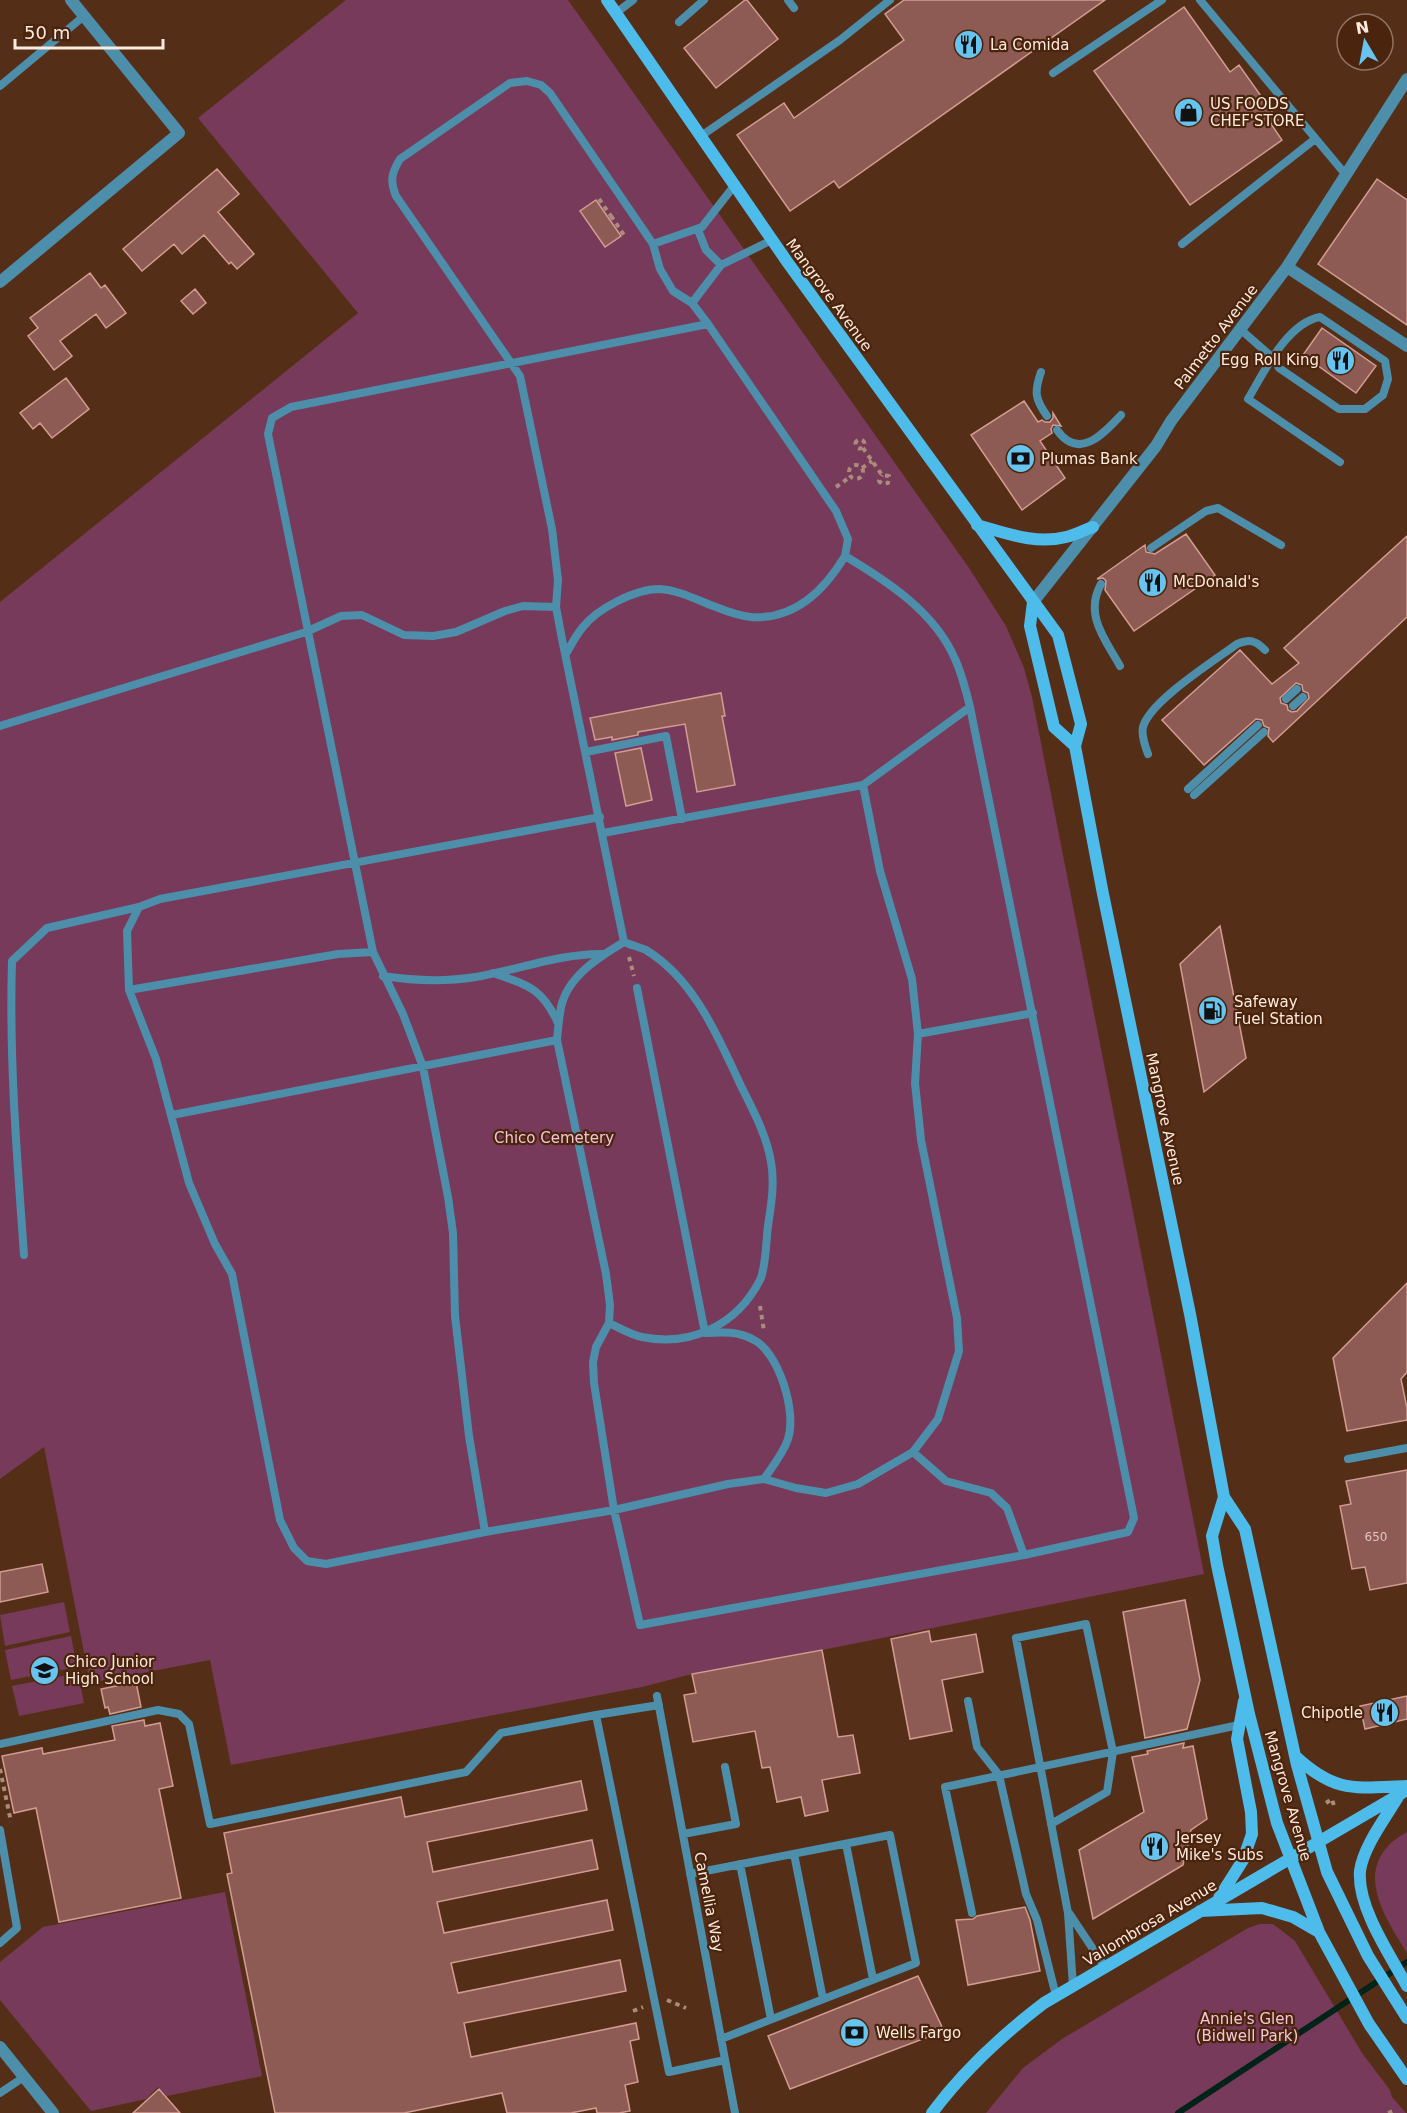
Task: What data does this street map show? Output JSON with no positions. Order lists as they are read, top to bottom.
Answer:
{
  "streets": {
    "street": ["Mangrove Avenue", "Palmetto Avenue", "Vallombrosa Avenue"],
    "lane": ["Camellia Way"]
  },
  "crossings": [
    ["Mangrove Avenue", "Palmetto Avenue"],
    ["Mangrove Avenue", "Vallombrosa Avenue"]
  ],
  "parks": ["Chico Cemetery", "Annie's Glen (Bidwell Park)"],
  "places": {
    "restaurant": [
      "La Comida",
      "Egg Roll King",
      "McDonald's",
      "Chipotle",
      "Jersey Mike's Subs"
    ],
    "shop": ["US FOODS CHEF'STORE"],
    "bank": ["Plumas Bank", "Wells Fargo"],
    "fuel station": ["Safeway Fuel Station"],
    "school or university": ["Chico Junior High School"]
  },
  "house_numbers": ["650"],
  "scale_bar": "50 m",
  "north": "top"
}
